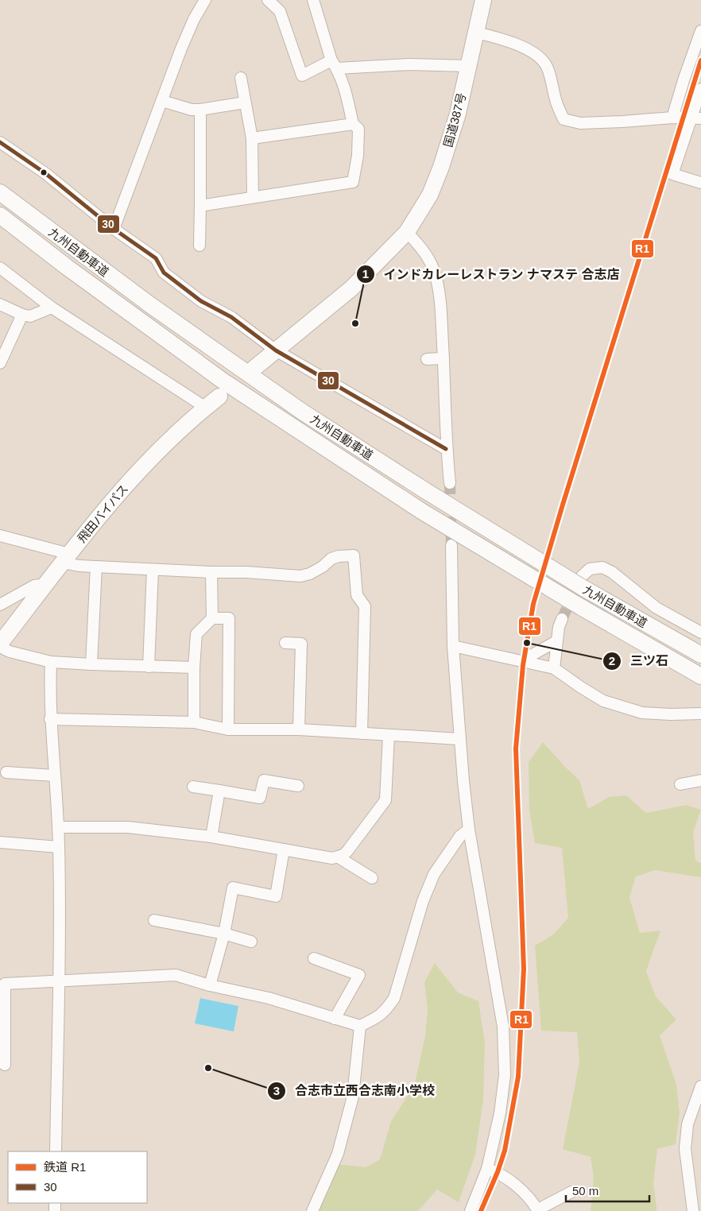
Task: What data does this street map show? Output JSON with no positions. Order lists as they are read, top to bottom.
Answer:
{
  "streets": {
    "highway": ["国道387号", "九州自動車道", "飛田バイパス"]
  },
  "places": ["インドカレーレストラン ナマステ 合志店", "三ツ石", "合志市立西合志南小学校"],
  "lines": ["rail line R1", "transit line 30"],
  "legend": ["鉄道 R1", "30"],
  "scale_bar": "50 m"
}
